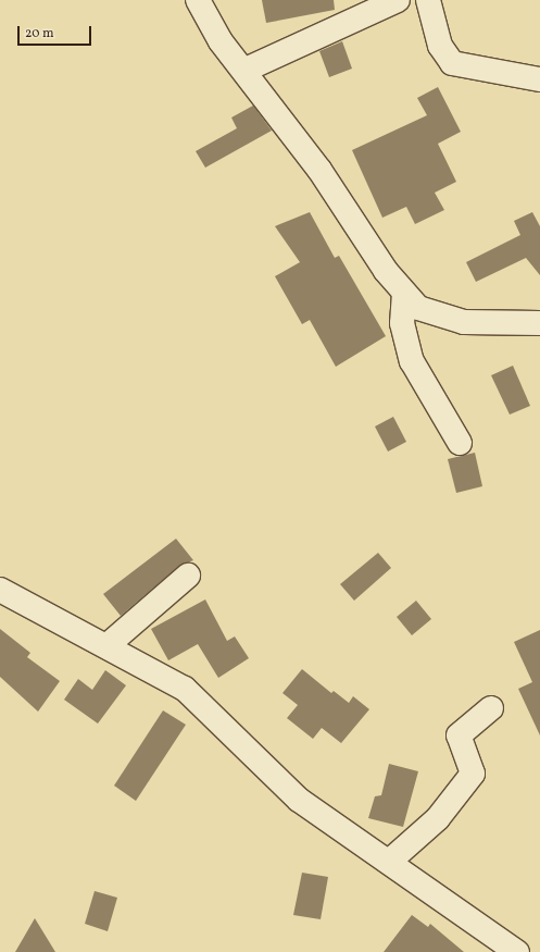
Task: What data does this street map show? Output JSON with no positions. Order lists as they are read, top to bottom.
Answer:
{
  "scale_bar": "20 m"
}
